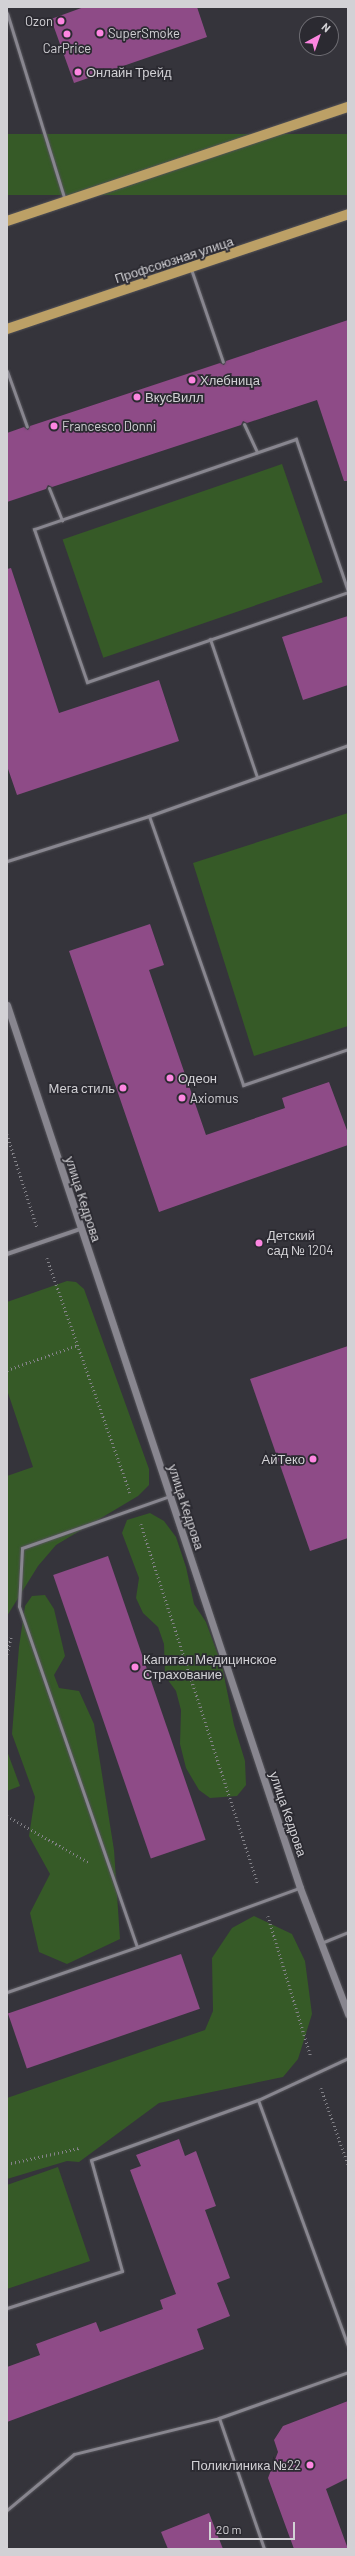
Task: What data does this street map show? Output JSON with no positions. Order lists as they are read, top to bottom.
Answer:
{
  "streets": {
    "main road": ["Профсоюзная улица"],
    "street": ["улица Кедрова"]
  },
  "places": [
    "Ozon",
    "SuperSmoke",
    "CarPrice",
    "Онлайн Трейд",
    "Хлебница",
    "ВкусВилл",
    "Francesco Donni",
    "Одеон",
    "Мега стиль",
    "Axiomus",
    "Детский сад № 1204",
    "АйТеко",
    "Капитал Медицинское Страхование",
    "Поликлиника №22"
  ],
  "scale_bar": "20 m",
  "north": "top right"
}
